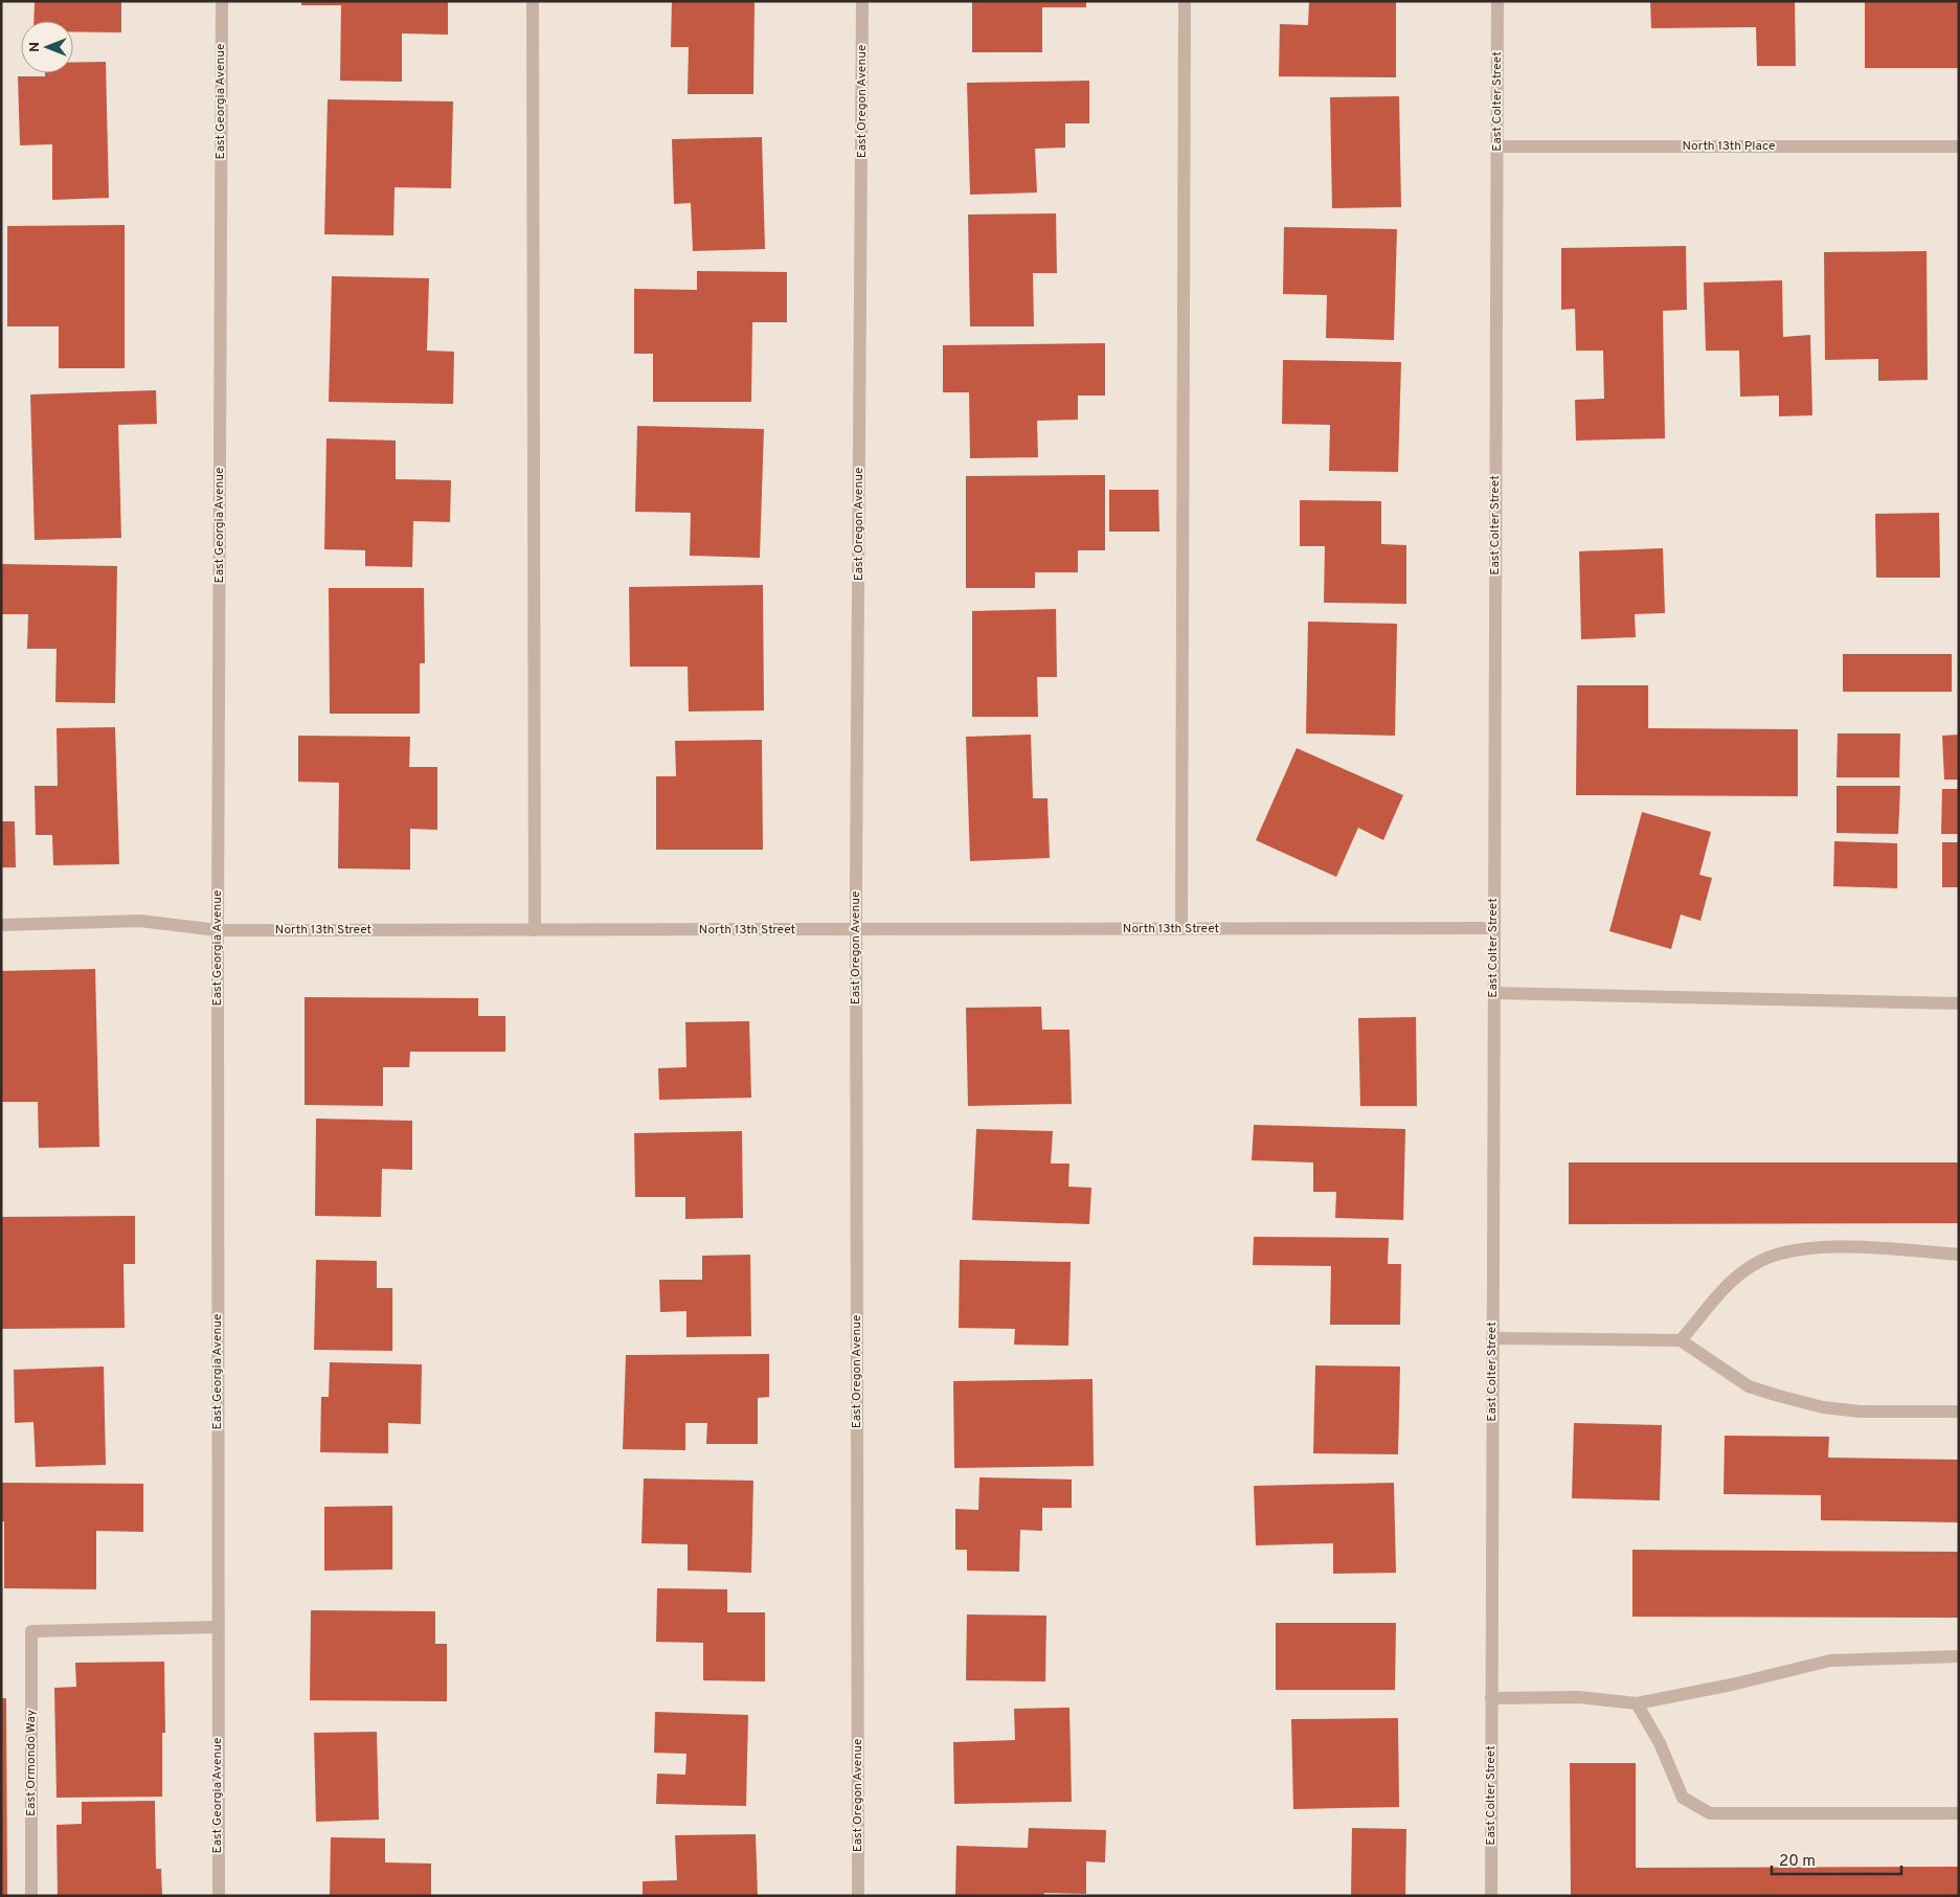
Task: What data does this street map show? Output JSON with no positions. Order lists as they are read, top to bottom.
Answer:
{
  "streets": {
    "street": [
      "East Georgia Avenue",
      "East Oregon Avenue",
      "East Colter Street",
      "North 13th Place",
      "North 13th Street",
      "East Ormondo Way"
    ]
  },
  "crossings": [
    ["East Georgia Avenue", "North 13th Street"],
    ["East Georgia Avenue", "East Ormondo Way"],
    ["East Oregon Avenue", "North 13th Street"],
    ["East Colter Street", "North 13th Place"],
    ["East Colter Street", "North 13th Street"]
  ],
  "scale_bar": "20 m",
  "north": "left"
}
